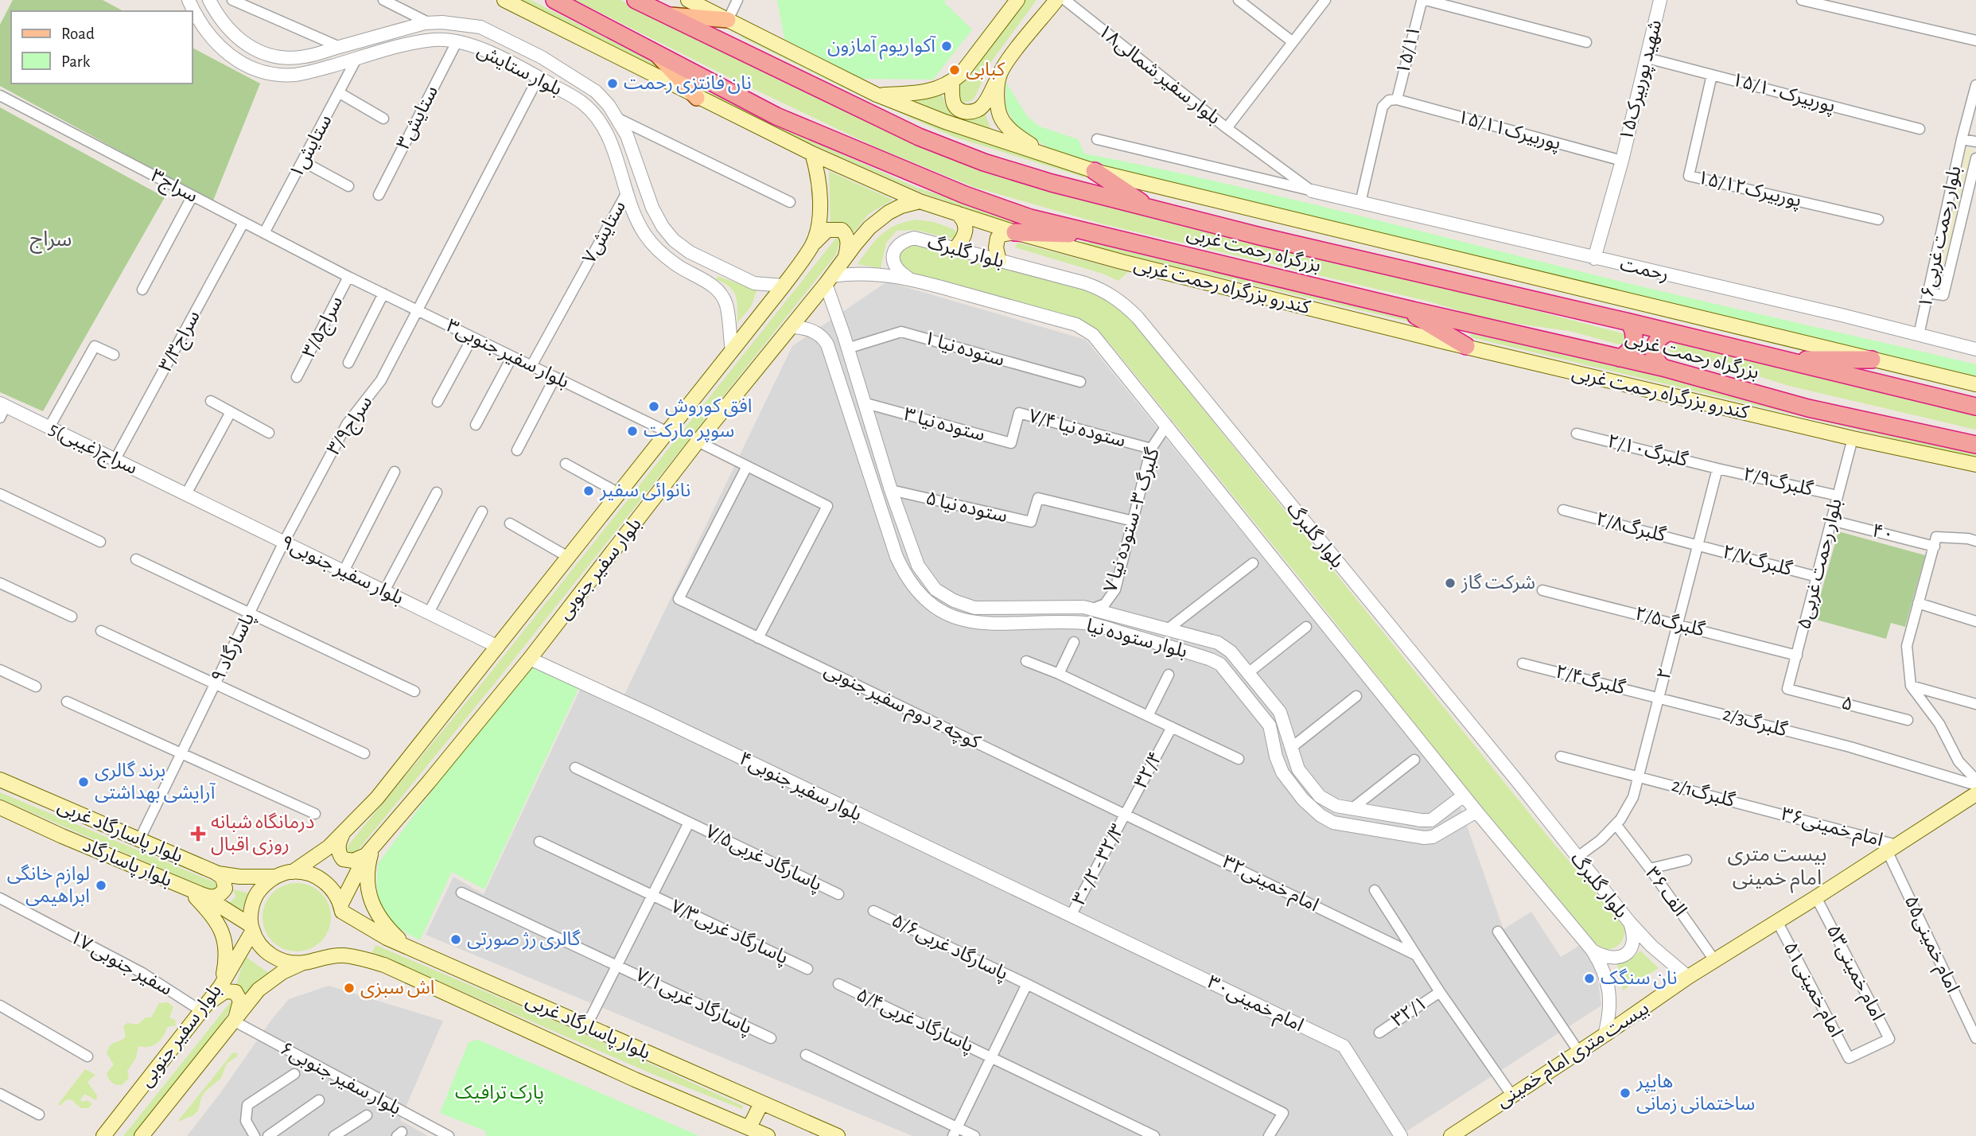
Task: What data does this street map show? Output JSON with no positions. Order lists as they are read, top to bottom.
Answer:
{
  "streets": {
    "highway": ["بزرگراه رحمت غربی"],
    "main road": [
      "کندرو بزرگراه رحمت غربی",
      "بلوار سفیر جنوبی",
      "بلوار پاسارگاد غربی",
      "بلوار پاسارگاد",
      "بیست متری امام خمینی"
    ],
    "street": [
      "۱۵/۱۱",
      "بلوار ستایش",
      "بلوار سفیر شمالی۱۸",
      "شهید پوربیرک۱۵",
      "پوربیرک۱۵/۱۰",
      "ستایش۳",
      "پوربیرک۱۵/۱۱",
      "ستایش۱",
      "سراج۳",
      "پوربیرک۱۵/۱۲",
      "ستایش۷",
      "بلوار رحمت غربی۱۶",
      "بلوار گلبرگ",
      "رحمت",
      "سراج۳/۵",
      "سراج۳/۳",
      "ستوده نیا ۱",
      "بلوار سفیر جنوبی۳",
      "ستوده نیا ۳",
      "سراج۳/۹",
      "ستوده نیا ۷/۴",
      "5سراج(غیبی)",
      "گلبرگ۲/۱۰",
      "گلبرگ۲/۹",
      "ستوده نیا ۵",
      "گلبرگ ۳- ستوده نیا ۷",
      "گلبرگ۲/۸",
      "۴۰",
      "گلبرگ۲/۷",
      "بلوار رحمت غربی۵",
      "بلوار سفیر جنوبی۹",
      "گلبرگ۲/۵",
      "بلوار ستوده نیا",
      "پاسارگاد ۹",
      "۲",
      "گلبرگ۲/۴",
      "۵",
      "کوچه 2 دوم سفیر جنوبی",
      "2/3گلبرگ",
      "۳۲/۴",
      "بلوار سفیر جنوبی۴",
      "2/1گلبرگ",
      "امام خمینی۳۶",
      "پاسارگاد غربی۷/۵",
      "۳۰/۲ - ۳۲/۳",
      "امام خمینی۳۲",
      "۳۶ الف",
      "پاسارگاد غربی۷/۳",
      "امام خمینی۵۵",
      "پاسارگاد غربی۵/۶",
      "سفیر جنوبی ۱۷",
      "امام خمینی۵۳",
      "امام خمینی۵۱",
      "پاسارگاد غربی۷/۱",
      "امام خمینی۳۰",
      "۳۲/۱",
      "پاسارگاد غربی۵/۴",
      "بلوار سفیر جنوبی۶"
    ]
  },
  "crossings": [
    ["۱۵/۱۱", "پوربیرک۱۵/۱۱"],
    ["بلوار ستایش", "ستایش۳"],
    ["بلوار ستایش", "ستایش۱"],
    ["بلوار ستایش", "ستایش۷"],
    ["بلوار ستایش", "سراج۳/۹"],
    ["بلوار ستایش", "بلوار سفیر جنوبی"],
    ["بلوار سفیر شمالی۱۸", "رحمت"],
    ["شهید پوربیرک۱۵", "پوربیرک۱۵/۱۰"],
    ["شهید پوربیرک۱۵", "پوربیرک۱۵/۱۱"],
    ["شهید پوربیرک۱۵", "رحمت"],
    ["پوربیرک۱۵/۱۰", "پوربیرک۱۵/۱۲"],
    ["ستایش۱", "سراج۳"],
    ["سراج۳", "سراج۳/۵"],
    ["سراج۳", "سراج۳/۳"],
    ["سراج۳", "بلوار سفیر جنوبی۳"],
    ["ستایش۷", "بلوار سفیر جنوبی۳"],
    ["بلوار رحمت غربی۱۶", "رحمت"],
    ["بلوار گلبرگ", "گلبرگ ۳- ستوده نیا ۷"],
    ["بلوار گلبرگ", "بلوار سفیر جنوبی"],
    ["بلوار گلبرگ", "بلوار ستوده نیا"],
    ["بلوار گلبرگ", "۲"],
    ["بلوار گلبرگ", "بیست متری امام خمینی"],
    ["کندرو بزرگراه رحمت غربی", "بلوار رحمت غربی۵"],
    ["کندرو بزرگراه رحمت غربی", "بلوار سفیر جنوبی"],
    ["سراج۳/۵", "بلوار سفیر جنوبی۳"],
    ["سراج۳/۳", "5سراج(غیبی)"],
    ["ستوده نیا ۱", "بلوار ستوده نیا"],
    ["بلوار سفیر جنوبی۳", "سراج۳/۹"],
    ["بلوار سفیر جنوبی۳", "بلوار سفیر جنوبی"],
    ["ستوده نیا ۳", "ستوده نیا ۷/۴"],
    ["ستوده نیا ۳", "بلوار ستوده نیا"],
    ["سراج۳/۹", "بلوار سفیر جنوبی۹"],
    ["سراج۳/۹", "پاسارگاد ۹"],
    ["ستوده نیا ۷/۴", "گلبرگ ۳- ستوده نیا ۷"],
    ["5سراج(غیبی)", "بلوار سفیر جنوبی۹"],
    ["گلبرگ۲/۱۰", "گلبرگ۲/۹"],
    ["گلبرگ۲/۱۰", "۲"],
    ["گلبرگ۲/۹", "بلوار رحمت غربی۵"],
    ["گلبرگ۲/۹", "۲"],
    ["ستوده نیا ۵", "گلبرگ ۳- ستوده نیا ۷"],
    ["ستوده نیا ۵", "بلوار ستوده نیا"],
    ["گلبرگ ۳- ستوده نیا ۷", "بلوار ستوده نیا"],
    ["گلبرگ۲/۸", "گلبرگ۲/۷"],
    ["گلبرگ۲/۸", "۲"],
    ["۴۰", "بلوار رحمت غربی۵"],
    ["گلبرگ۲/۷", "بلوار رحمت غربی۵"],
    ["گلبرگ۲/۷", "۲"],
    ["بلوار رحمت غربی۵", "گلبرگ۲/۵"],
    ["بلوار رحمت غربی۵", "۵"],
    ["بلوار سفیر جنوبی", "بلوار سفیر جنوبی۹"],
    ["بلوار سفیر جنوبی", "بلوار ستوده نیا"],
    ["بلوار سفیر جنوبی", "بلوار سفیر جنوبی۴"],
    ["بلوار سفیر جنوبی", "بلوار پاسارگاد غربی"],
    ["بلوار سفیر جنوبی", "بلوار پاسارگاد"],
    ["بلوار سفیر جنوبی", "سفیر جنوبی ۱۷"],
    ["بلوار سفیر جنوبی", "بلوار سفیر جنوبی۶"],
    ["بلوار سفیر جنوبی۹", "پاسارگاد ۹"],
    ["گلبرگ۲/۵", "۲"],
    ["پاسارگاد ۹", "بلوار پاسارگاد غربی"],
    ["۲", "گلبرگ۲/۴"],
    ["۲", "2/3گلبرگ"],
    ["۲", "2/1گلبرگ"],
    ["۲", "۳۶ الف"],
    ["گلبرگ۲/۴", "2/3گلبرگ"],
    ["کوچه 2 دوم سفیر جنوبی", "۳۲/۴"],
    ["کوچه 2 دوم سفیر جنوبی", "۳۰/۲ - ۳۲/۳"],
    ["کوچه 2 دوم سفیر جنوبی", "امام خمینی۳۲"],
    ["۳۲/۴", "۳۰/۲ - ۳۲/۳"],
    ["۳۲/۴", "امام خمینی۳۲"],
    ["بلوار سفیر جنوبی۴", "۳۰/۲ - ۳۲/۳"],
    ["بلوار سفیر جنوبی۴", "امام خمینی۳۰"],
    ["2/1گلبرگ", "امام خمینی۳۶"],
    ["امام خمینی۳۶", "امام خمینی۵۵"],
    ["امام خمینی۳۶", "بیست متری امام خمینی"],
    ["۳۰/۲ - ۳۲/۳", "امام خمینی۳۲"],
    ["۳۰/۲ - ۳۲/۳", "امام خمینی۳۰"],
    ["۳۶ الف", "بیست متری امام خمینی"],
    ["امام خمینی۵۵", "بیست متری امام خمینی"],
    ["امام خمینی۵۳", "امام خمینی۵۱"],
    ["امام خمینی۵۳", "بیست متری امام خمینی"],
    ["امام خمینی۵۱", "بیست متری امام خمینی"]
  ],
  "districts": ["سراج", "بیست متری امام خمینی"],
  "parks": ["پارک ترافیک"],
  "places": {
    "other": [
      "آکواریوم آمازون",
      "کبابی",
      "نان فانتزی رحمت",
      "افق کوروش",
      "سوپر مارکت",
      "نانوائی سفیر",
      "شرکت گاز",
      "برند گالری آرایشی بهداشتی",
      "لوازم خانگی ابراهیمی",
      "گالری رژ صورتی",
      "نان سنگک",
      "اش سبزی",
      "هایپر ساختمانی زمانی"
    ],
    "health": ["درمانگاه شبانه روزی اقبال"]
  },
  "legend": ["Road", "Park"]
}
